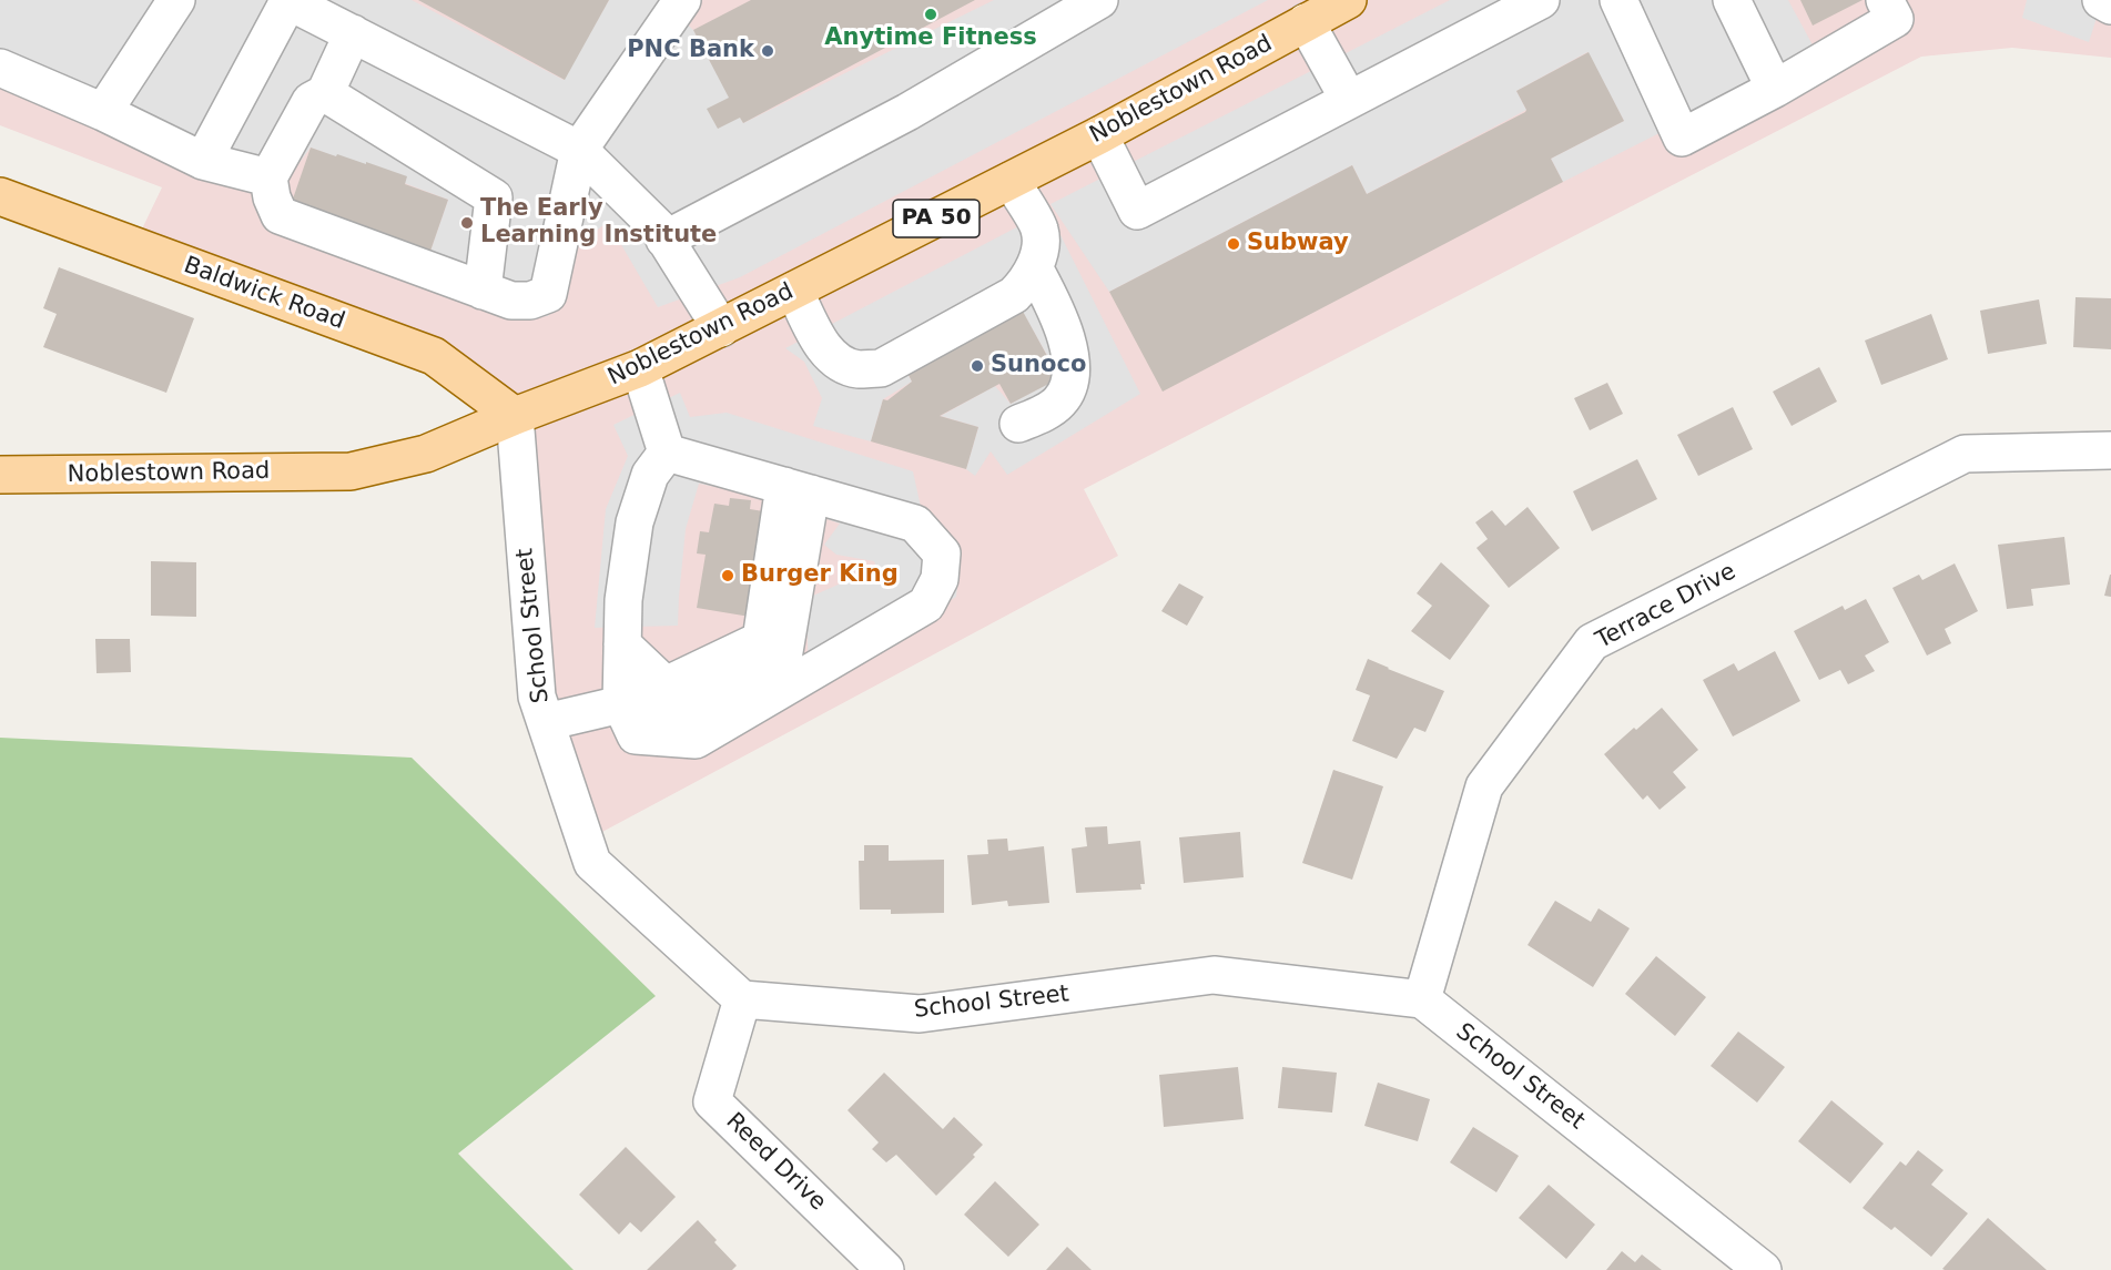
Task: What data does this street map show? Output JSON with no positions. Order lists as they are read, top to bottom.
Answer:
{
  "streets": {
    "main road": ["Noblestown Road", "PA 50", "Baldwick Road"],
    "street": ["Terrace Drive", "School Street", "Reed Drive"]
  },
  "crossings": [
    ["Noblestown Road", "Baldwick Road"],
    ["Noblestown Road", "School Street"],
    ["Baldwick Road", "School Street"],
    ["Terrace Drive", "School Street"],
    ["School Street", "Reed Drive"]
  ],
  "places": [
    "Anytime Fitness",
    "PNC Bank",
    "The Early Learning Institute",
    "Subway",
    "Sunoco",
    "Burger King"
  ]
}
